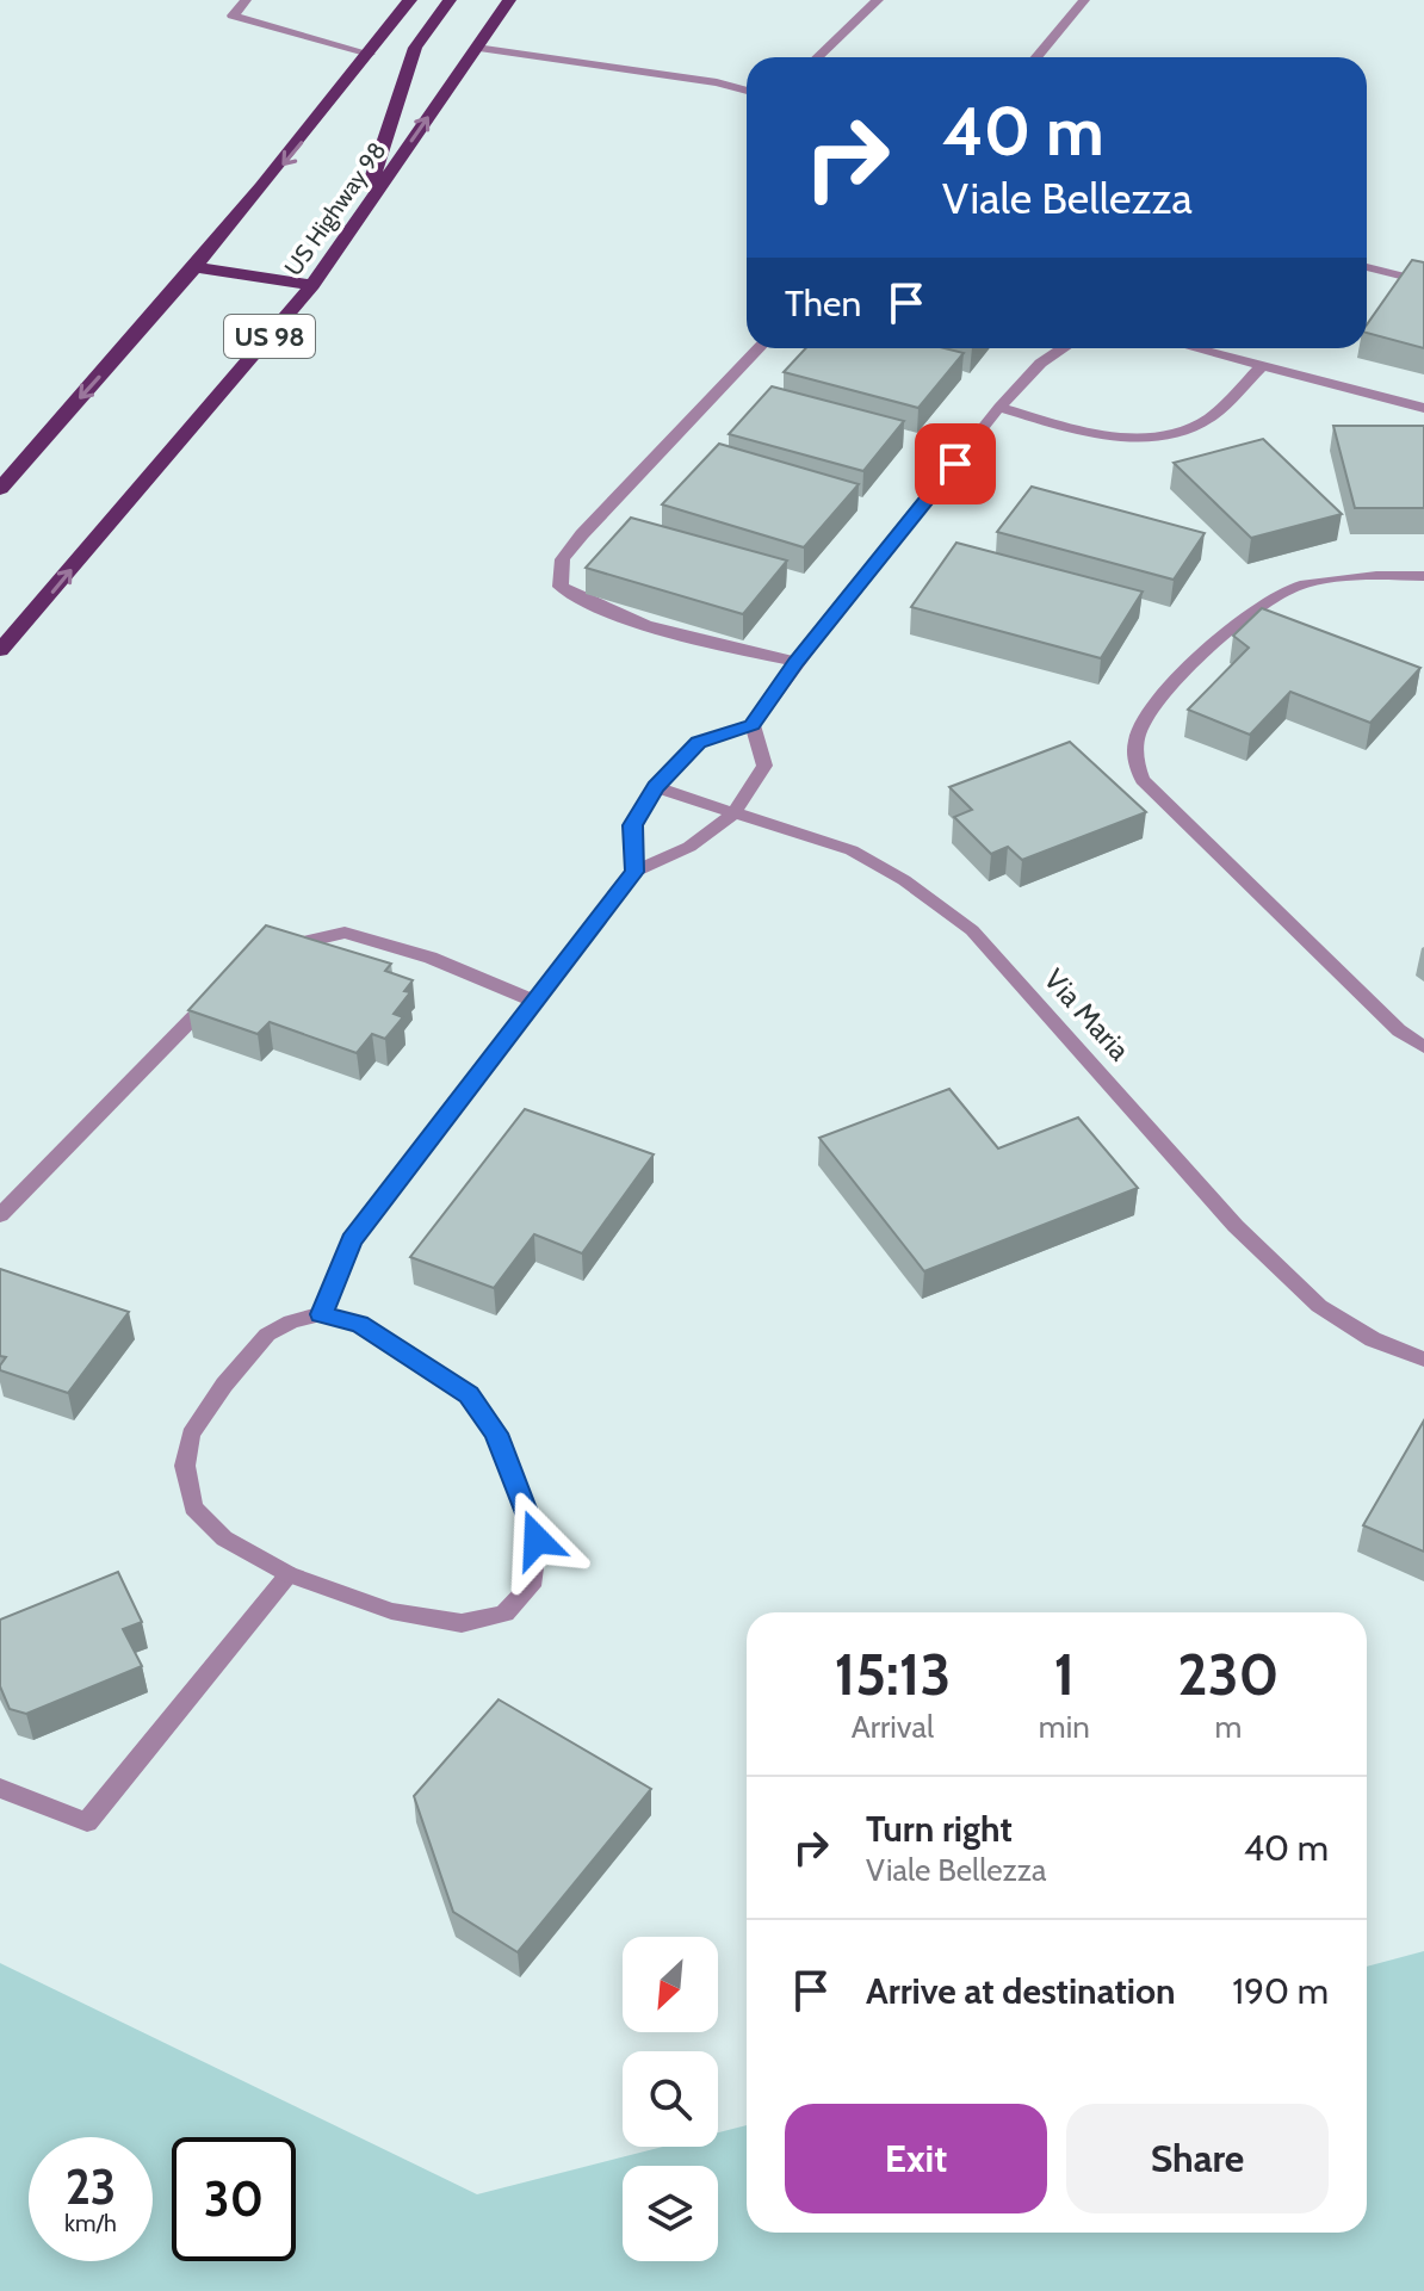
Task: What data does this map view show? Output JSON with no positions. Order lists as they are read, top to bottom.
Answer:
{
  "streets": {
    "main road": ["US Highway 98", "US 98"],
    "street": ["Via Maria"]
  },
  "north": "bottom left",
  "page": {
    "turn": ["40 m", "Viale Bellezza"],
    "then": "Then",
    "eta": [
      "15:13",
      "Arrival",
      "1",
      "min",
      "230",
      "m"
    ],
    "list": [
      {
        "name": "Turn right",
        "note": "Viale Bellezza",
        "value": "40 m"
      },
      {
        "name": "Arrive at destination",
        "value": "190 m"
      }
    ],
    "buttons": ["Exit", "Share"],
    "speed": "23 km/h",
    "limit": "30"
  }
}
